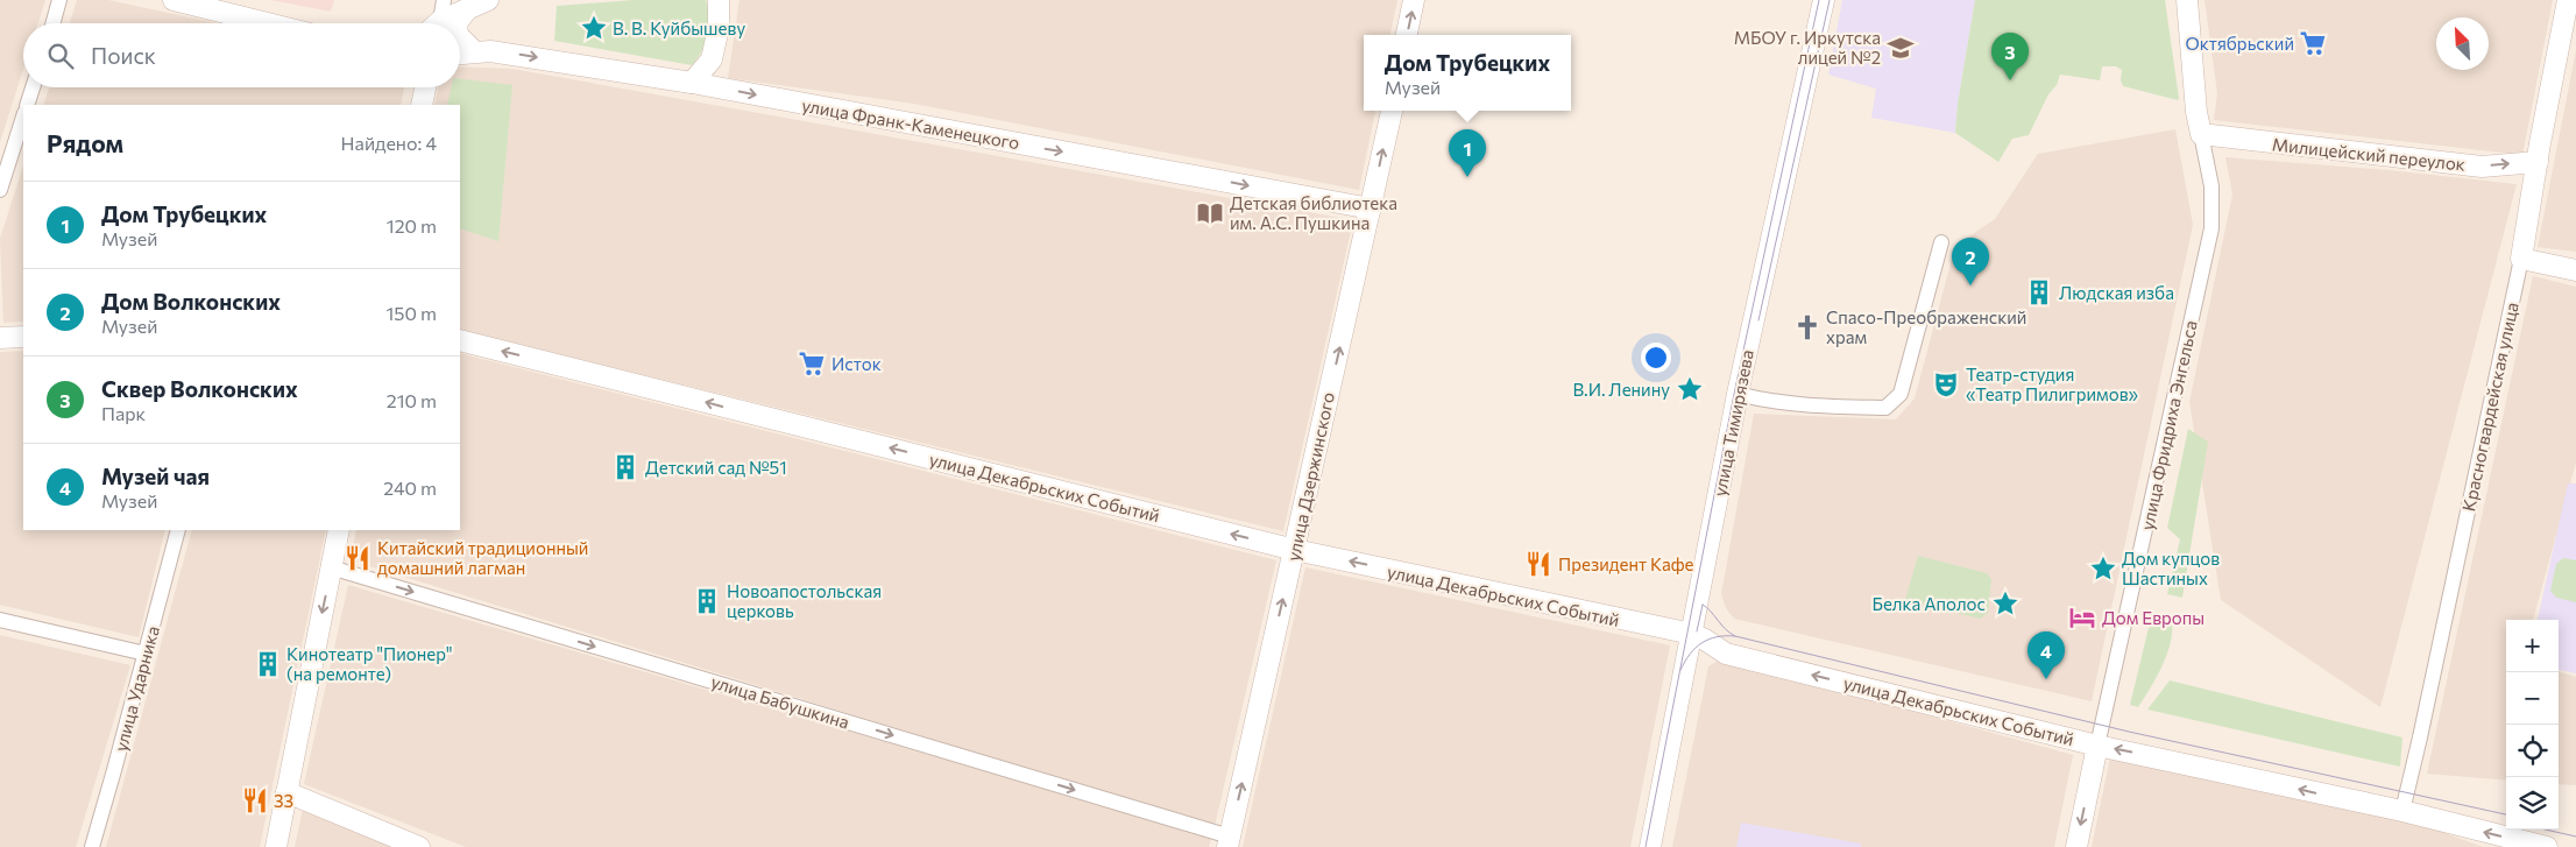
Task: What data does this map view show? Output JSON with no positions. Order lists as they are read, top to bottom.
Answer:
{
  "streets": {
    "main road": [
      "улица Франк-Каменецкого",
      "Милицейский переулок",
      "Красногвардейская улица",
      "улица Тимирязева",
      "улица Фридриха Энгельса",
      "улица Дзержинского",
      "улица Декабрьских Событий"
    ],
    "street": ["улица Ударника", "улица Бабушкина"]
  },
  "crossings": [
    ["улица Франк-Каменецкого", "улица Дзержинского"],
    ["Милицейский переулок", "Красногвардейская улица"],
    ["Милицейский переулок", "улица Фридриха Энгельса"],
    ["Красногвардейская улица", "улица Декабрьских Событий"],
    ["улица Тимирязева", "улица Декабрьских Событий"],
    ["улица Фридриха Энгельса", "улица Декабрьских Событий"],
    ["улица Дзержинского", "улица Декабрьских Событий"],
    ["улица Дзержинского", "улица Бабушкина"]
  ],
  "one_way": [
    "улица Франк-Каменецкого",
    "Милицейский переулок",
    "улица Дзержинского",
    "улица Декабрьских Событий",
    "улица Бабушкина"
  ],
  "places": {
    "place": [
      "В. В. Куйбышеву",
      "В.И. Ленину",
      "Дом купцов Шастиных",
      "Белка Аполос"
    ],
    "supermarket": ["Октябрьский", "Исток"],
    "school or university": ["МБОУ г. Иркутска лицей №2"],
    "library": ["Детская библиотека им. А.С. Пушкина"],
    "building": [
      "Людская изба",
      "Детский сад №51",
      "Новоапостольская церковь",
      "Кинотеатр \"Пионер\" (на ремонте)"
    ],
    "church": ["Спасо-Преображенский храм"],
    "theatre": ["Театр-студия «Театр Пилигримов»"],
    "restaurant": ["Китайский традиционный домашний лагман", "Президент Кафе", "33"],
    "hotel": ["Дом Европы"]
  },
  "north": "top left",
  "page": {
    "search": "Поиск",
    "pins": [
      "3",
      "1",
      "2",
      "4"
    ],
    "popup": ["Дом Трубецких", "Музей"],
    "heading": ["Рядом", "Найдено: 4"],
    "list": [
      {
        "mark": "1",
        "name": "Дом Трубецких",
        "note": "Музей",
        "value": "120 m"
      },
      {
        "mark": "2",
        "name": "Дом Волконских",
        "note": "Музей",
        "value": "150 m"
      },
      {
        "mark": "3",
        "name": "Сквер Волконских",
        "note": "Парк",
        "value": "210 m"
      },
      {
        "mark": "4",
        "name": "Музей чая",
        "note": "Музей",
        "value": "240 m"
      }
    ],
    "map_buttons": ["+", "−"]
  }
}
